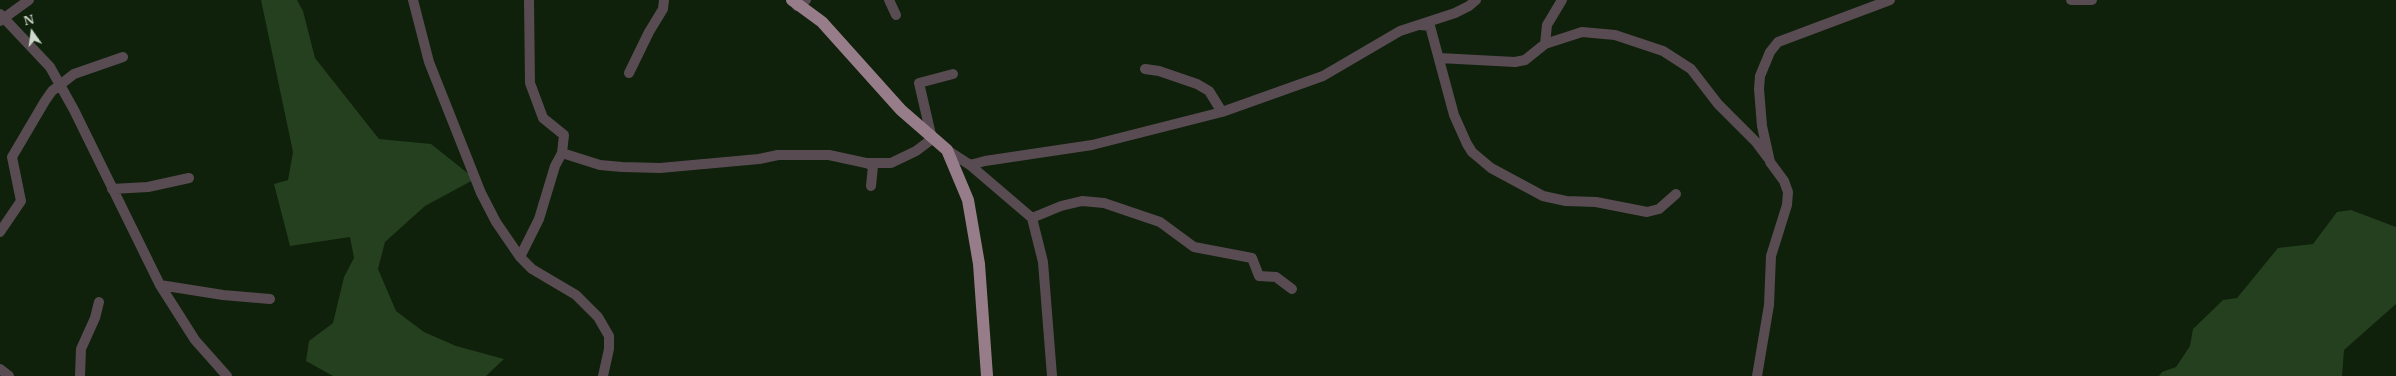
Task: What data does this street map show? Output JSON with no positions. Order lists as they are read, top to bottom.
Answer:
{
  "north": "top"
}
